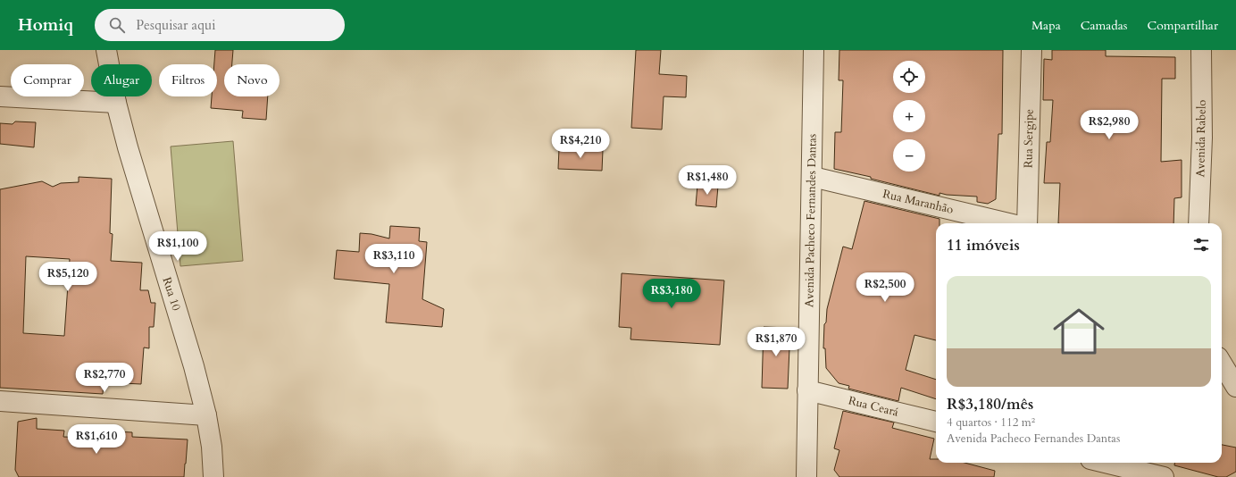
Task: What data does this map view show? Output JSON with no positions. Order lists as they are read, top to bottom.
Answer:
{
  "streets": {
    "street": [
      "Rua Sergipe",
      "Avenida Rabelo",
      "Rua Maranhão",
      "Avenida Pacheco Fernandes Dantas",
      "Rua 10",
      "Rua Ceará"
    ]
  },
  "crossings": [
    ["Rua Maranhão", "Avenida Pacheco Fernandes Dantas"],
    ["Avenida Pacheco Fernandes Dantas", "Rua Ceará"]
  ],
  "page": {
    "header": "Homiq",
    "search": "Pesquisar aqui",
    "nav": ["Mapa", "Camadas", "Compartilhar"],
    "map_buttons": ["+", "−"],
    "chip": [
      "Comprar",
      "Alugar",
      "Filtros",
      "Novo"
    ],
    "price": [
      "R$2,980",
      "R$4,210",
      "R$1,480",
      "R$1,100",
      "R$3,110",
      "R$5,120",
      "R$2,500",
      "R$3,180",
      "R$1,870",
      "R$2,770",
      "R$1,610"
    ],
    "heading": "11 imóveis",
    "list": [
      {
        "name": "R$3,180/mês",
        "note": "4 quartos · 112 m² · Avenida Pacheco Fernandes Dantas"
      }
    ]
  }
}
